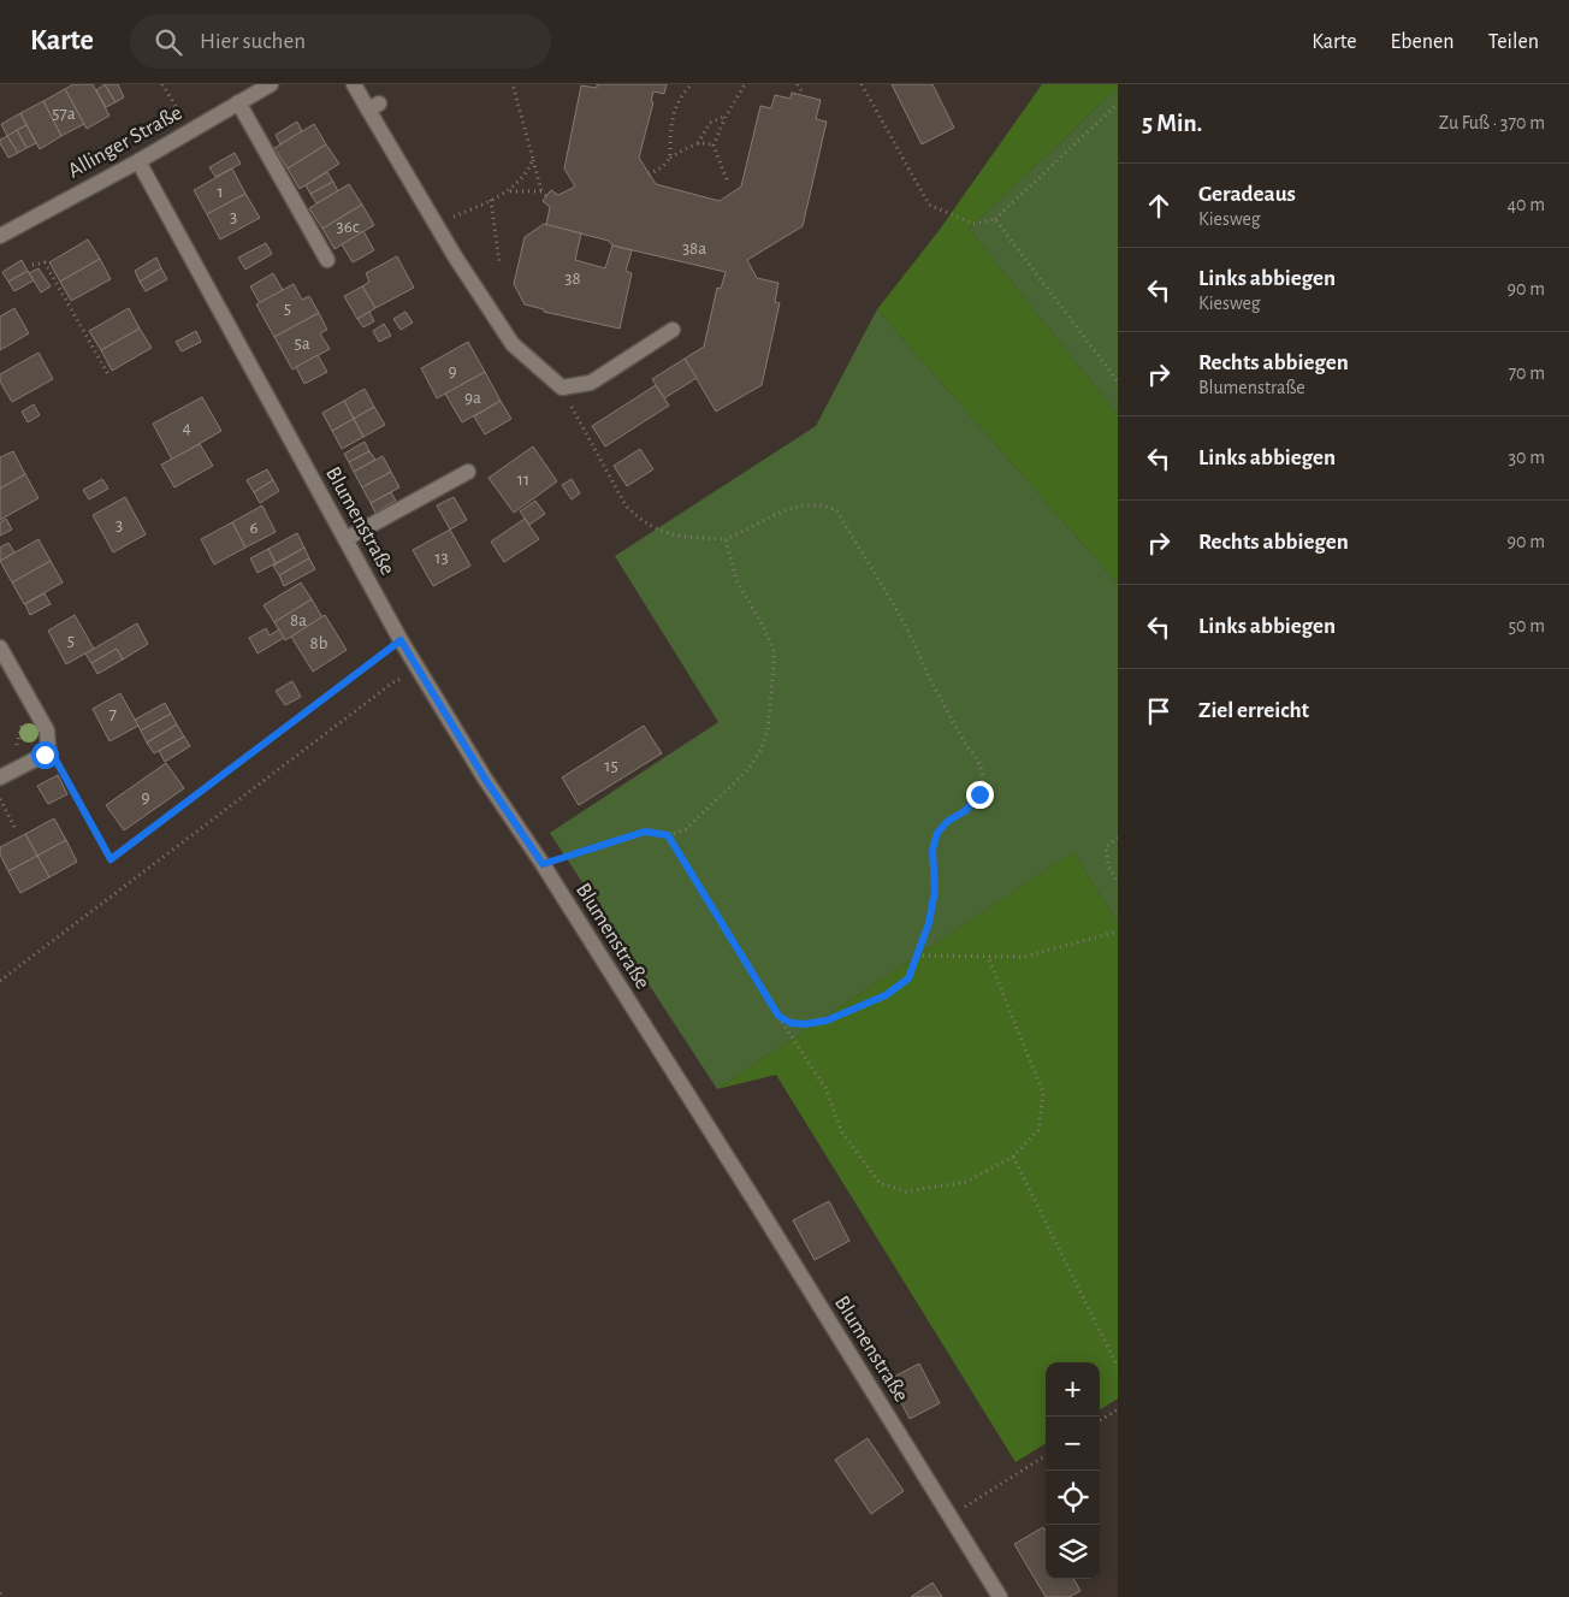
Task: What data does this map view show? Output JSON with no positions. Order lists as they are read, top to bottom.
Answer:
{
  "streets": {
    "street": ["Allinger Straße", "Blumenstraße"]
  },
  "crossings": [
    ["Allinger Straße", "Blumenstraße"]
  ],
  "house_numbers": [
    "57a",
    "1",
    "3",
    "36c",
    "38a",
    "38",
    "5",
    "5a",
    "9",
    "9a",
    "4",
    "11",
    "3",
    "6",
    "13",
    "8a",
    "5",
    "8b",
    "7",
    "15",
    "9"
  ],
  "page": {
    "header": "Karte",
    "search": "Hier suchen",
    "nav": ["Karte", "Ebenen", "Teilen"],
    "heading": ["5 Min.", "Zu Fuß · 370 m"],
    "list": [
      ["Geradeaus", "Kiesweg", "40 m"],
      ["Links abbiegen", "Kiesweg", "90 m"],
      ["Rechts abbiegen", "Blumenstraße", "70 m"],
      ["Links abbiegen", "30 m"],
      ["Rechts abbiegen", "90 m"],
      ["Links abbiegen", "50 m"],
      "Ziel erreicht"
    ],
    "map_buttons": ["+", "−"]
  }
}
